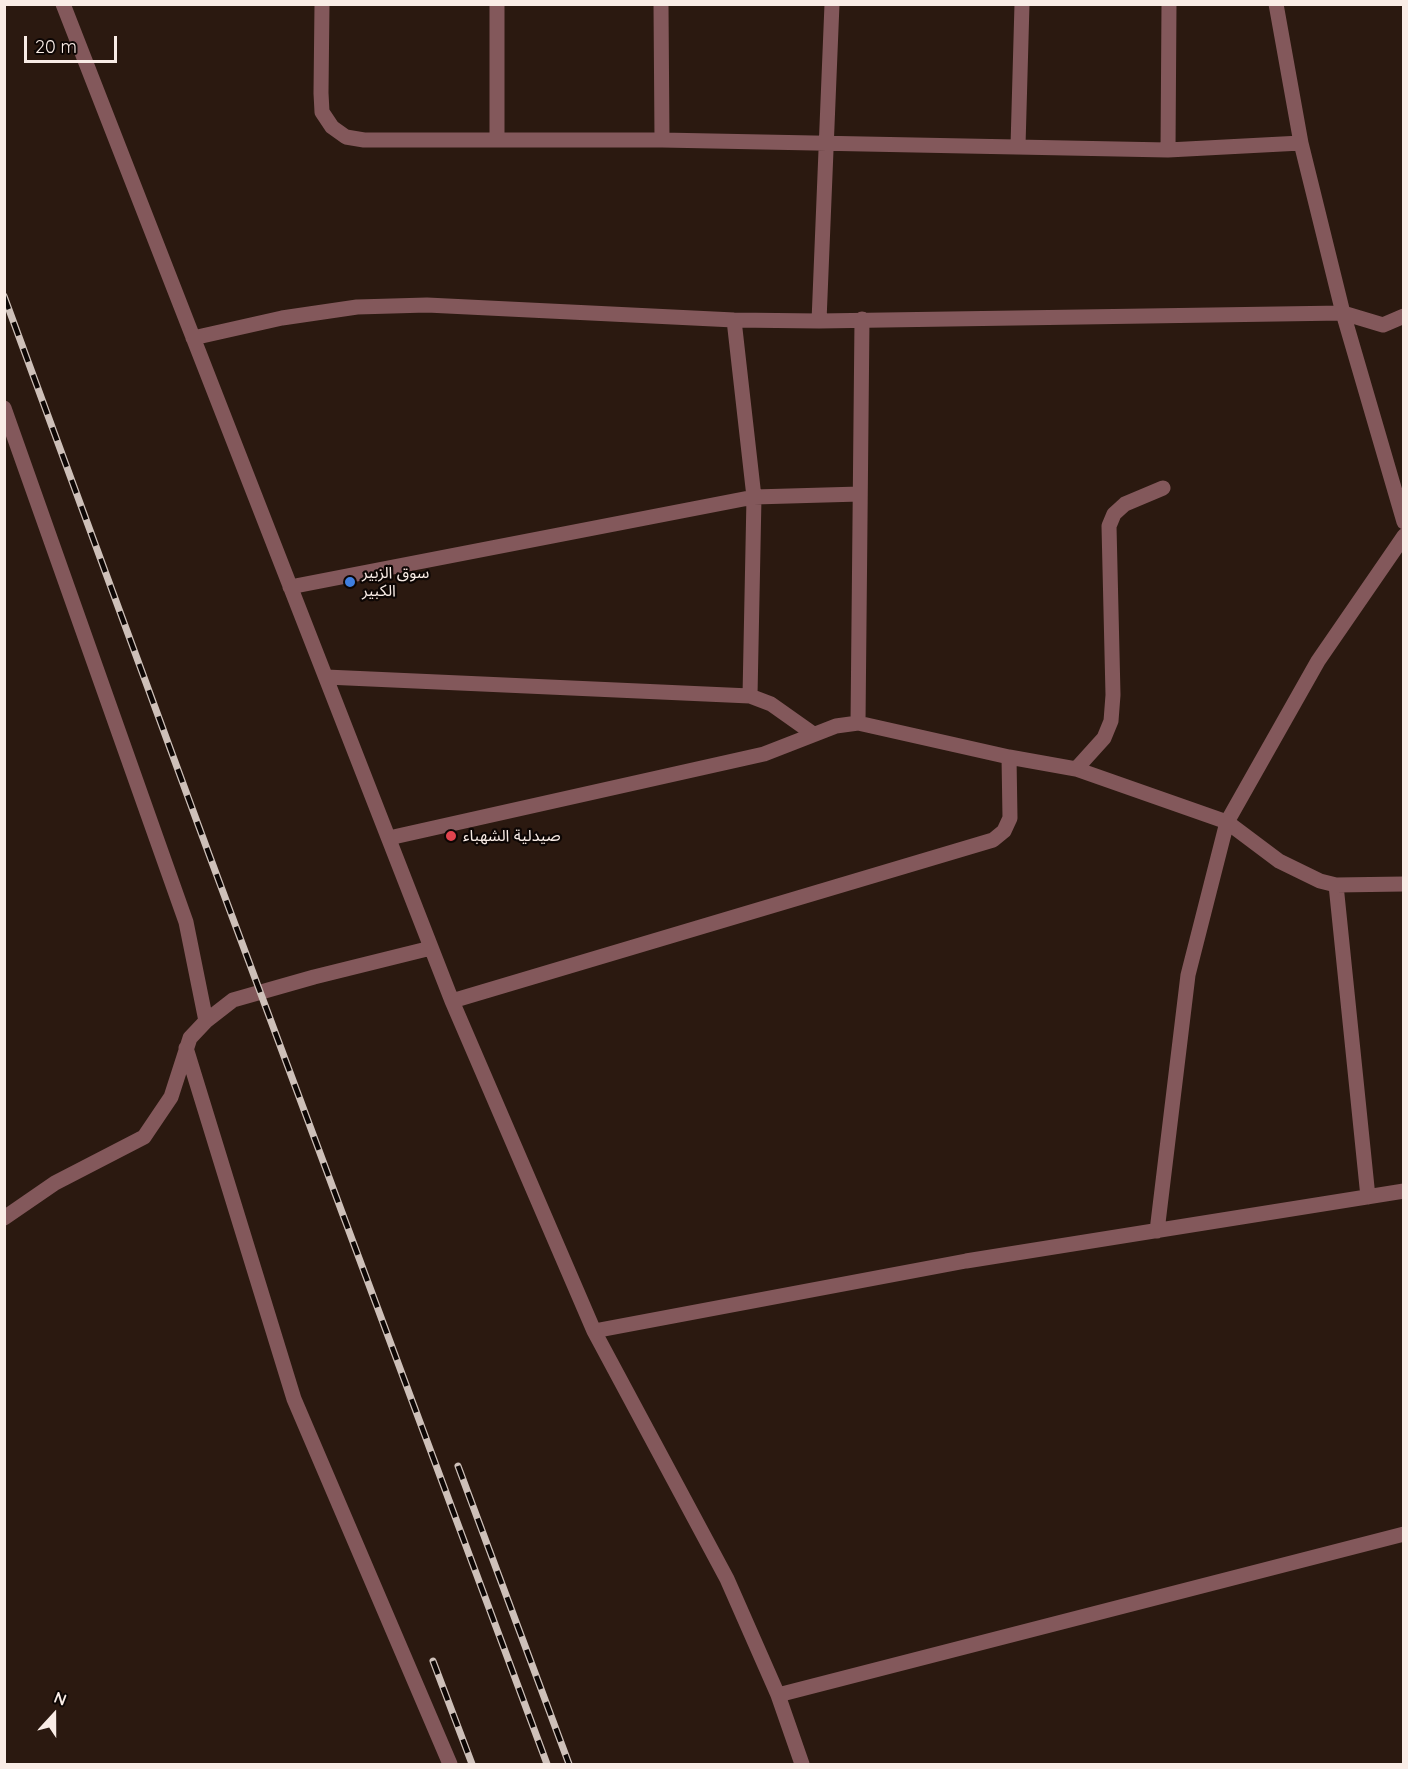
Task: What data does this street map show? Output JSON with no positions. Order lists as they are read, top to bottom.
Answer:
{
  "places": ["سوق الزبير الكبير", "صيدلية الشهباء"],
  "scale_bar": "20 m",
  "north": "top"
}
